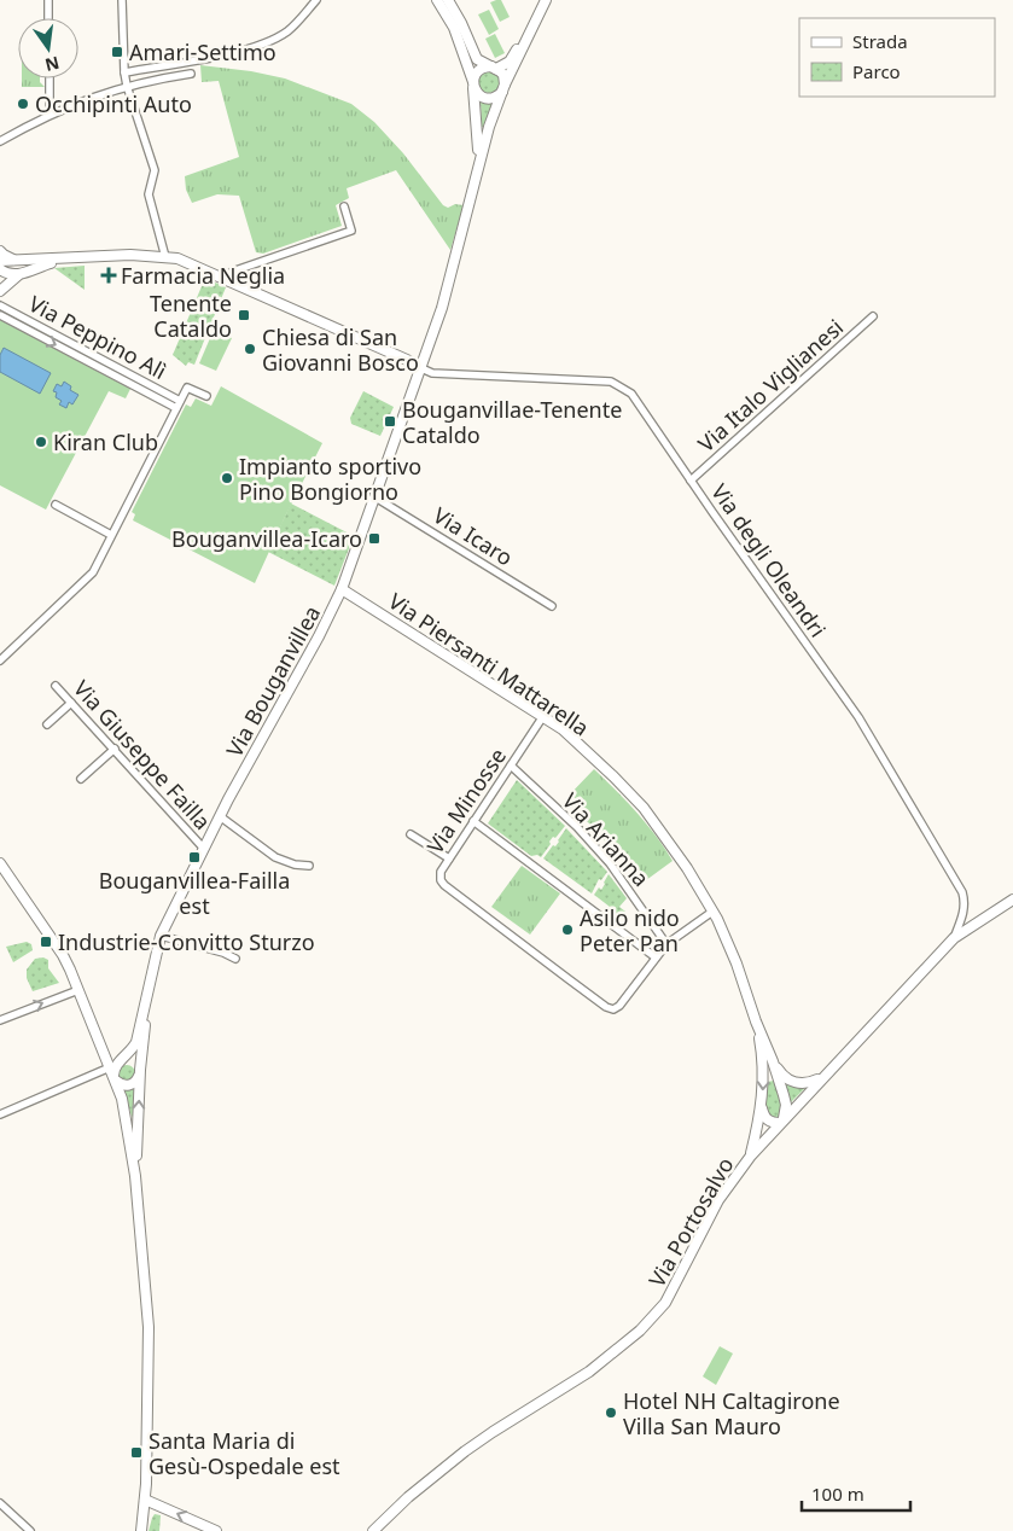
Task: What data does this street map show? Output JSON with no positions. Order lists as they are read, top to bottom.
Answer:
{
  "streets": {
    "main road": ["Via Piersanti Mattarella", "Via Bouganvillea", "Via Portosalvo"],
    "street": [
      "Via Peppino Alì",
      "Via Italo Viglianesi",
      "Via Icaro",
      "Via degli Oleandri",
      "Via Giuseppe Failla",
      "Via Minosse",
      "Via Arianna"
    ]
  },
  "crossings": [
    ["Via Italo Viglianesi", "Via degli Oleandri"],
    ["Via Icaro", "Via Bouganvillea"],
    ["Via degli Oleandri", "Via Bouganvillea"],
    ["Via degli Oleandri", "Via Portosalvo"],
    ["Via Piersanti Mattarella", "Via Bouganvillea"],
    ["Via Piersanti Mattarella", "Via Minosse"],
    ["Via Bouganvillea", "Via Giuseppe Failla"],
    ["Via Minosse", "Via Arianna"]
  ],
  "places": {
    "transit": [
      "Amari-Settimo",
      "Tenente Cataldo",
      "Bouganvillae-Tenente Cataldo",
      "Bouganvillea-Icaro",
      "Bouganvillea-Failla est",
      "Industrie-Convitto Sturzo",
      "Santa Maria di Gesù-Ospedale est"
    ],
    "other": [
      "Occhipinti Auto",
      "Chiesa di San Giovanni Bosco",
      "Kiran Club",
      "Impianto sportivo Pino Bongiorno",
      "Asilo nido Peter Pan",
      "Hotel NH Caltagirone Villa San Mauro"
    ],
    "health": ["Farmacia Neglia"]
  },
  "legend": ["Strada", "Parco"],
  "scale_bar": "100 m",
  "north": "bottom"
}
